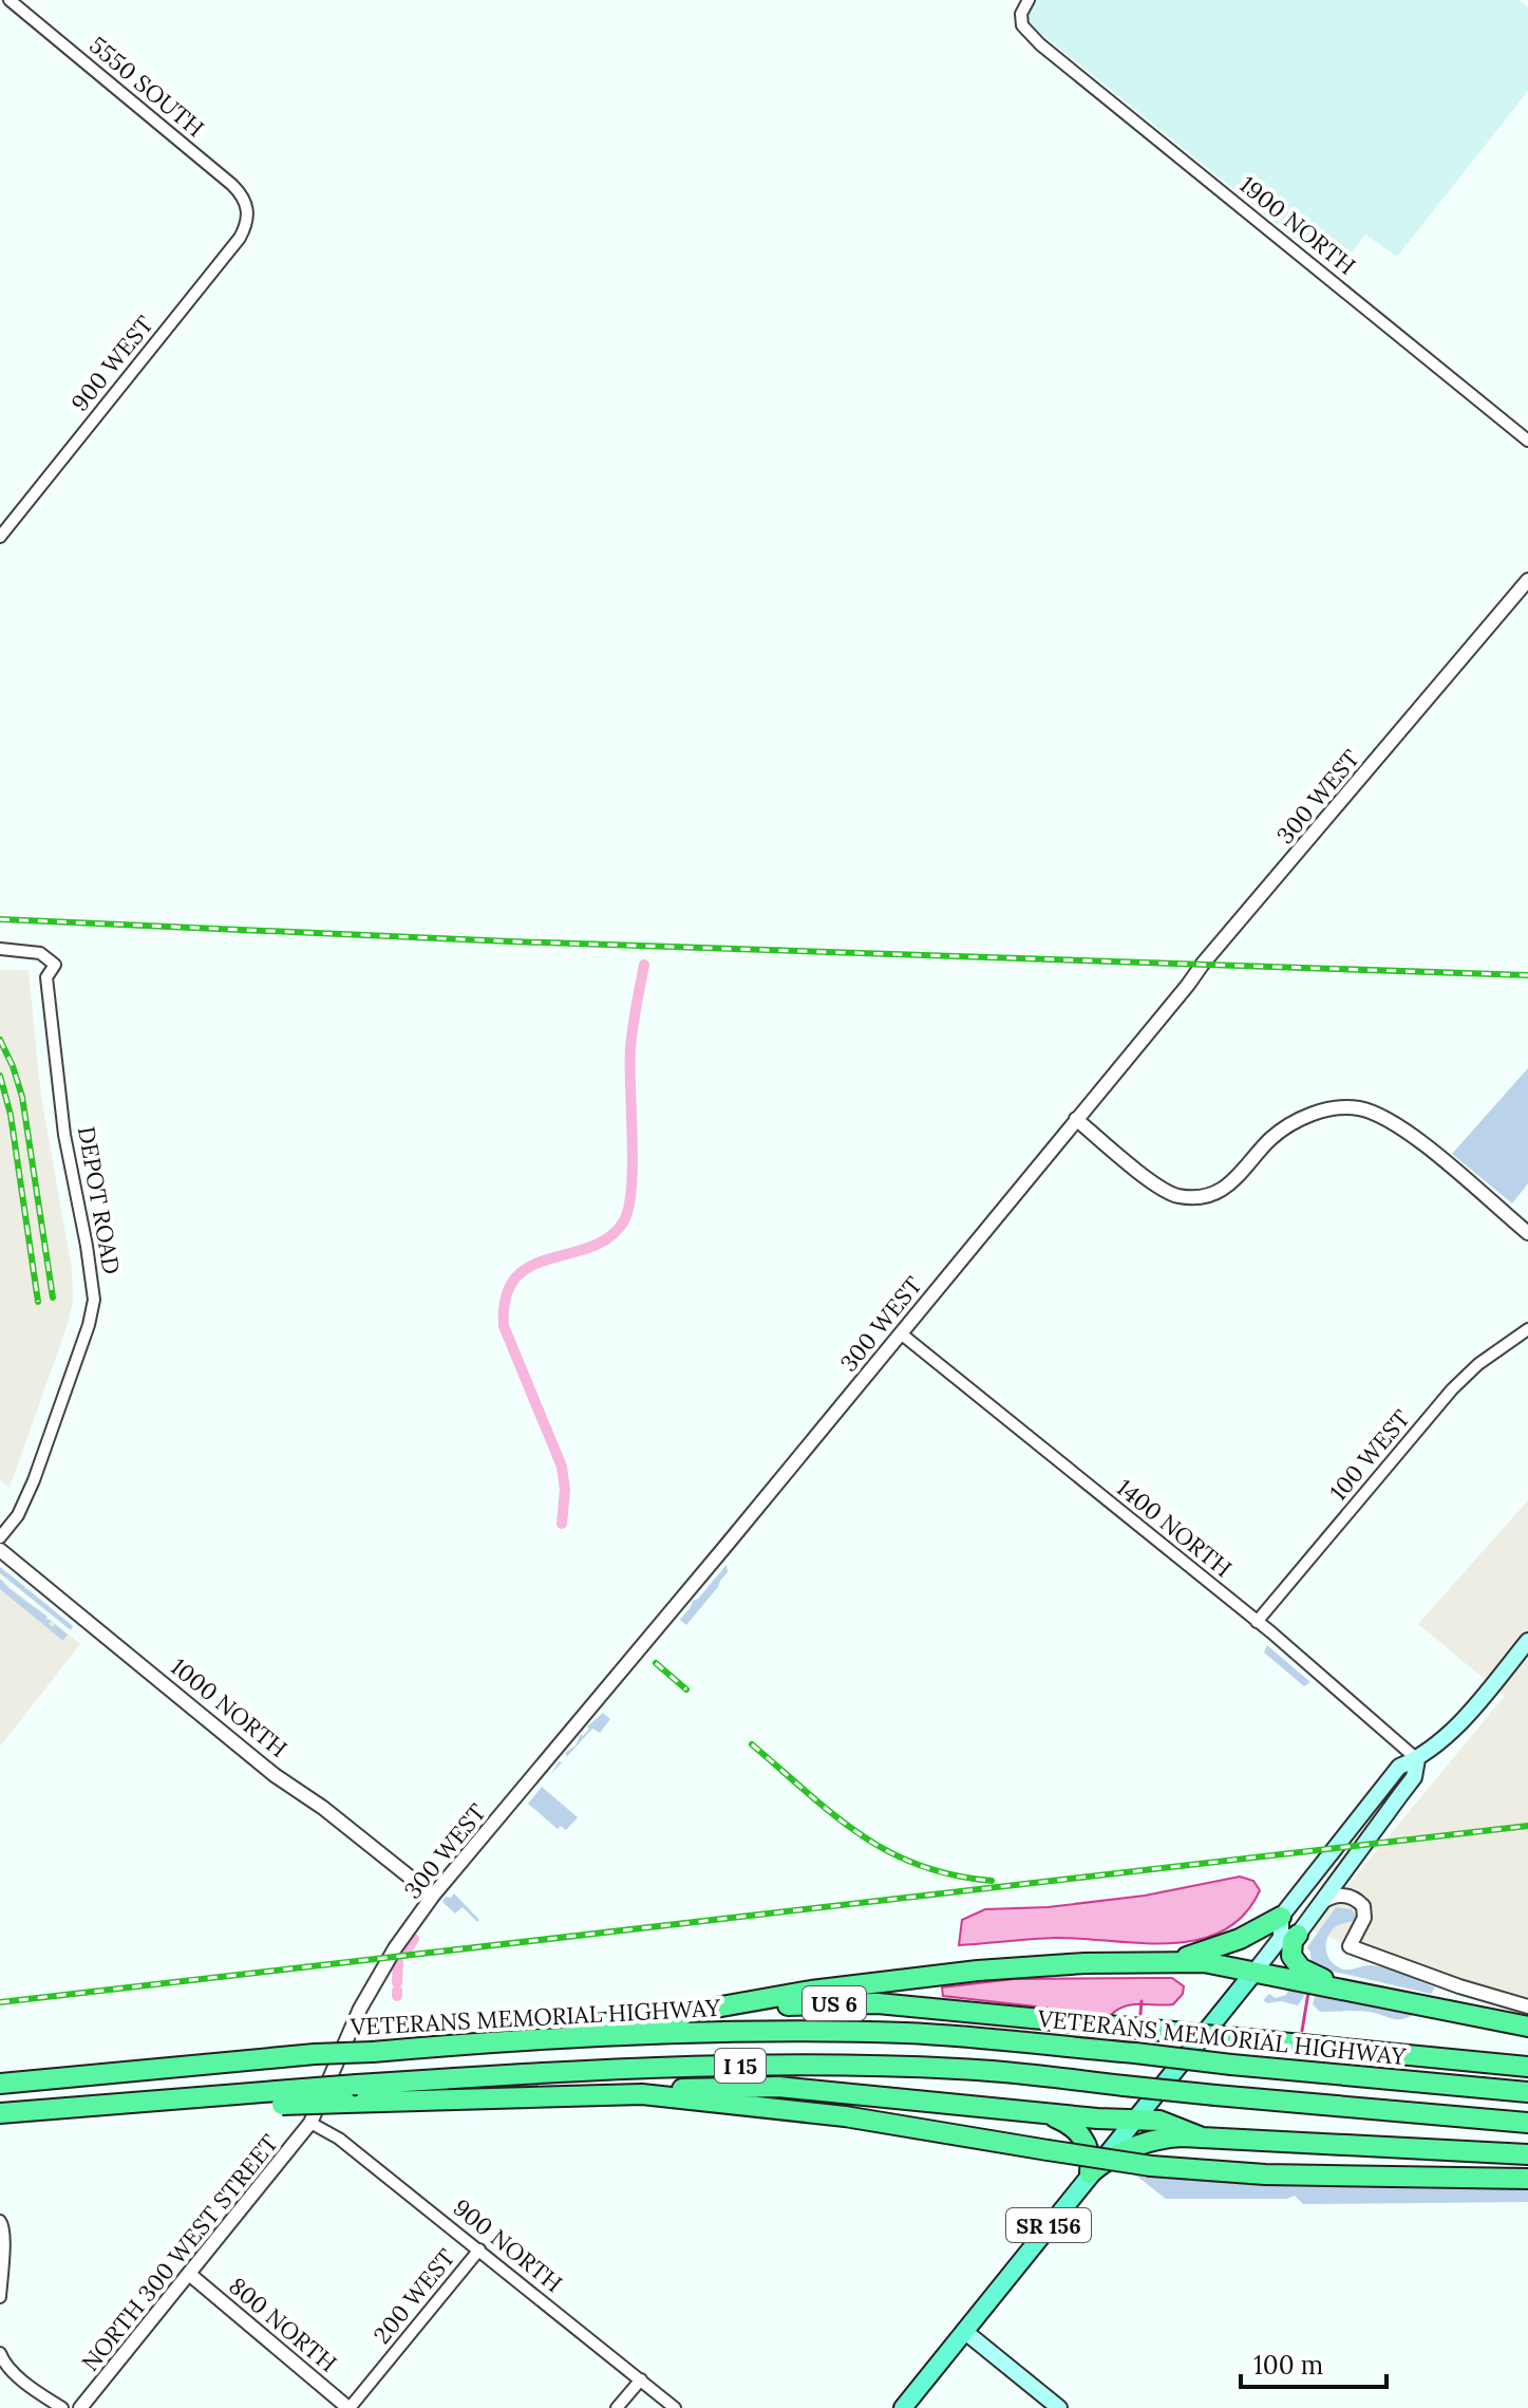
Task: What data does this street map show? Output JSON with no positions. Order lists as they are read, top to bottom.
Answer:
{
  "streets": {
    "highway": ["US 6", "VETERANS MEMORIAL HIGHWAY", "I 15"],
    "main road": ["SR 156"],
    "street": [
      "5550 SOUTH",
      "1900 NORTH",
      "900 WEST",
      "300 WEST",
      "DEPOT ROAD",
      "100 WEST",
      "1400 NORTH",
      "1000 NORTH",
      "900 NORTH",
      "NORTH 300 WEST STREET",
      "200 WEST",
      "800 NORTH"
    ]
  },
  "crossings": [
    ["5550 SOUTH", "900 WEST"],
    ["300 WEST", "1400 NORTH"],
    ["300 WEST", "1000 NORTH"],
    ["300 WEST", "900 NORTH"],
    ["300 WEST", "NORTH 300 WEST STREET"],
    ["100 WEST", "1400 NORTH"],
    ["US 6", "VETERANS MEMORIAL HIGHWAY"],
    ["900 NORTH", "NORTH 300 WEST STREET"],
    ["900 NORTH", "200 WEST"],
    ["NORTH 300 WEST STREET", "800 NORTH"],
    ["200 WEST", "800 NORTH"]
  ],
  "scale_bar": "100 m"
}
